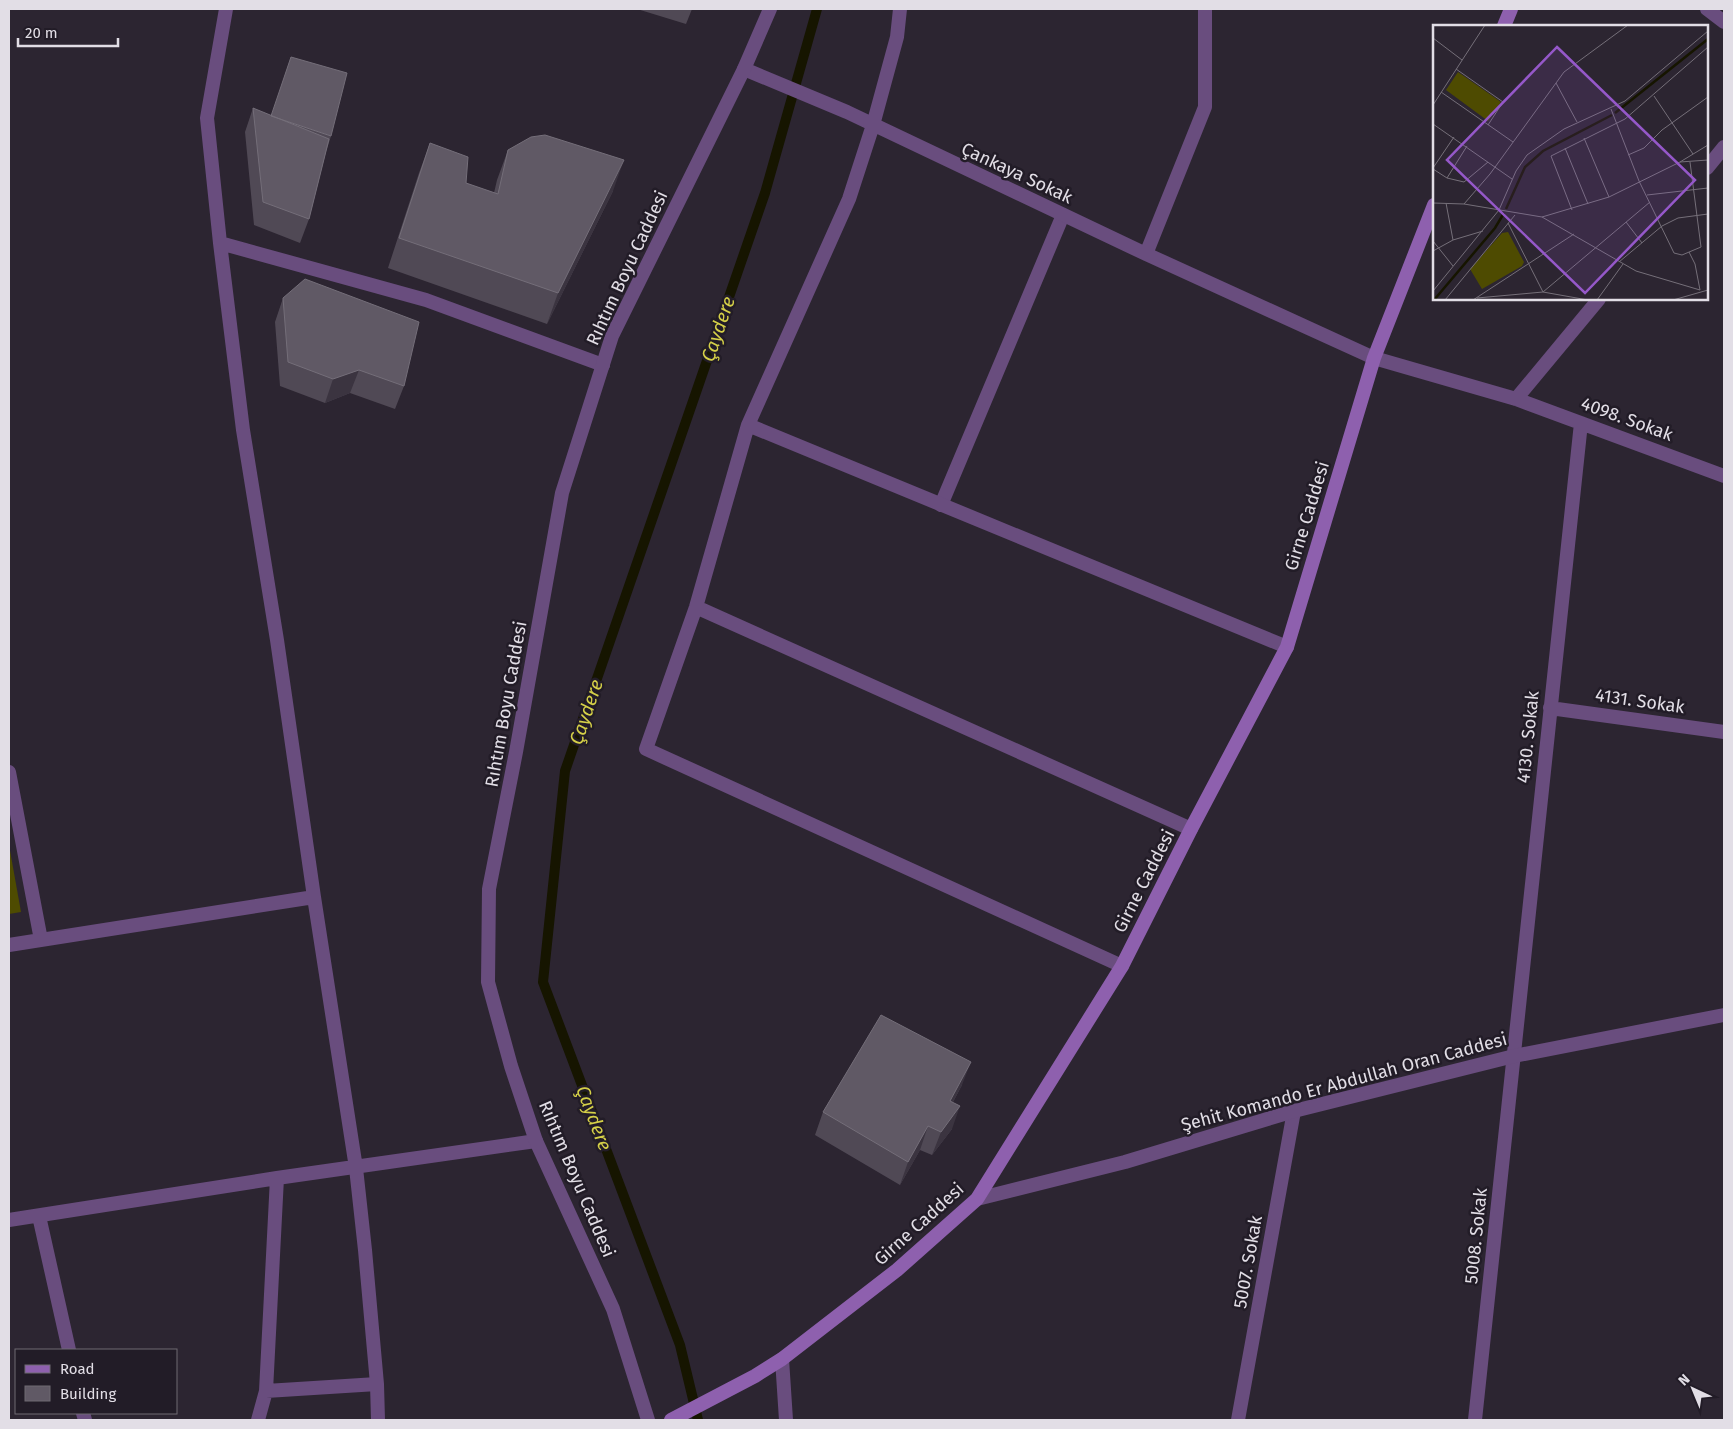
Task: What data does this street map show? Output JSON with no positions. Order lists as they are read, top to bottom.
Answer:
{
  "streets": {
    "main road": ["Girne Caddesi"],
    "street": [
      "Çankaya Sokak",
      "Rıhtım Boyu Caddesi",
      "4098. Sokak",
      "4131. Sokak",
      "4130. Sokak",
      "Şehit Komando Er Abdullah Oran Caddesi",
      "5008. Sokak",
      "5007. Sokak"
    ]
  },
  "crossings": [
    ["Çankaya Sokak", "Rıhtım Boyu Caddesi"],
    ["Çankaya Sokak", "4098. Sokak"],
    ["Çankaya Sokak", "Girne Caddesi"],
    ["4098. Sokak", "Girne Caddesi"],
    ["4098. Sokak", "4130. Sokak"],
    ["Girne Caddesi", "Şehit Komando Er Abdullah Oran Caddesi"],
    ["4131. Sokak", "4130. Sokak"],
    ["4130. Sokak", "Şehit Komando Er Abdullah Oran Caddesi"],
    ["4130. Sokak", "5008. Sokak"],
    ["Şehit Komando Er Abdullah Oran Caddesi", "5008. Sokak"],
    ["Şehit Komando Er Abdullah Oran Caddesi", "5007. Sokak"]
  ],
  "water": ["Çaydere"],
  "legend": ["Road", "Building"],
  "scale_bar": "20 m",
  "north": "top left"
}
